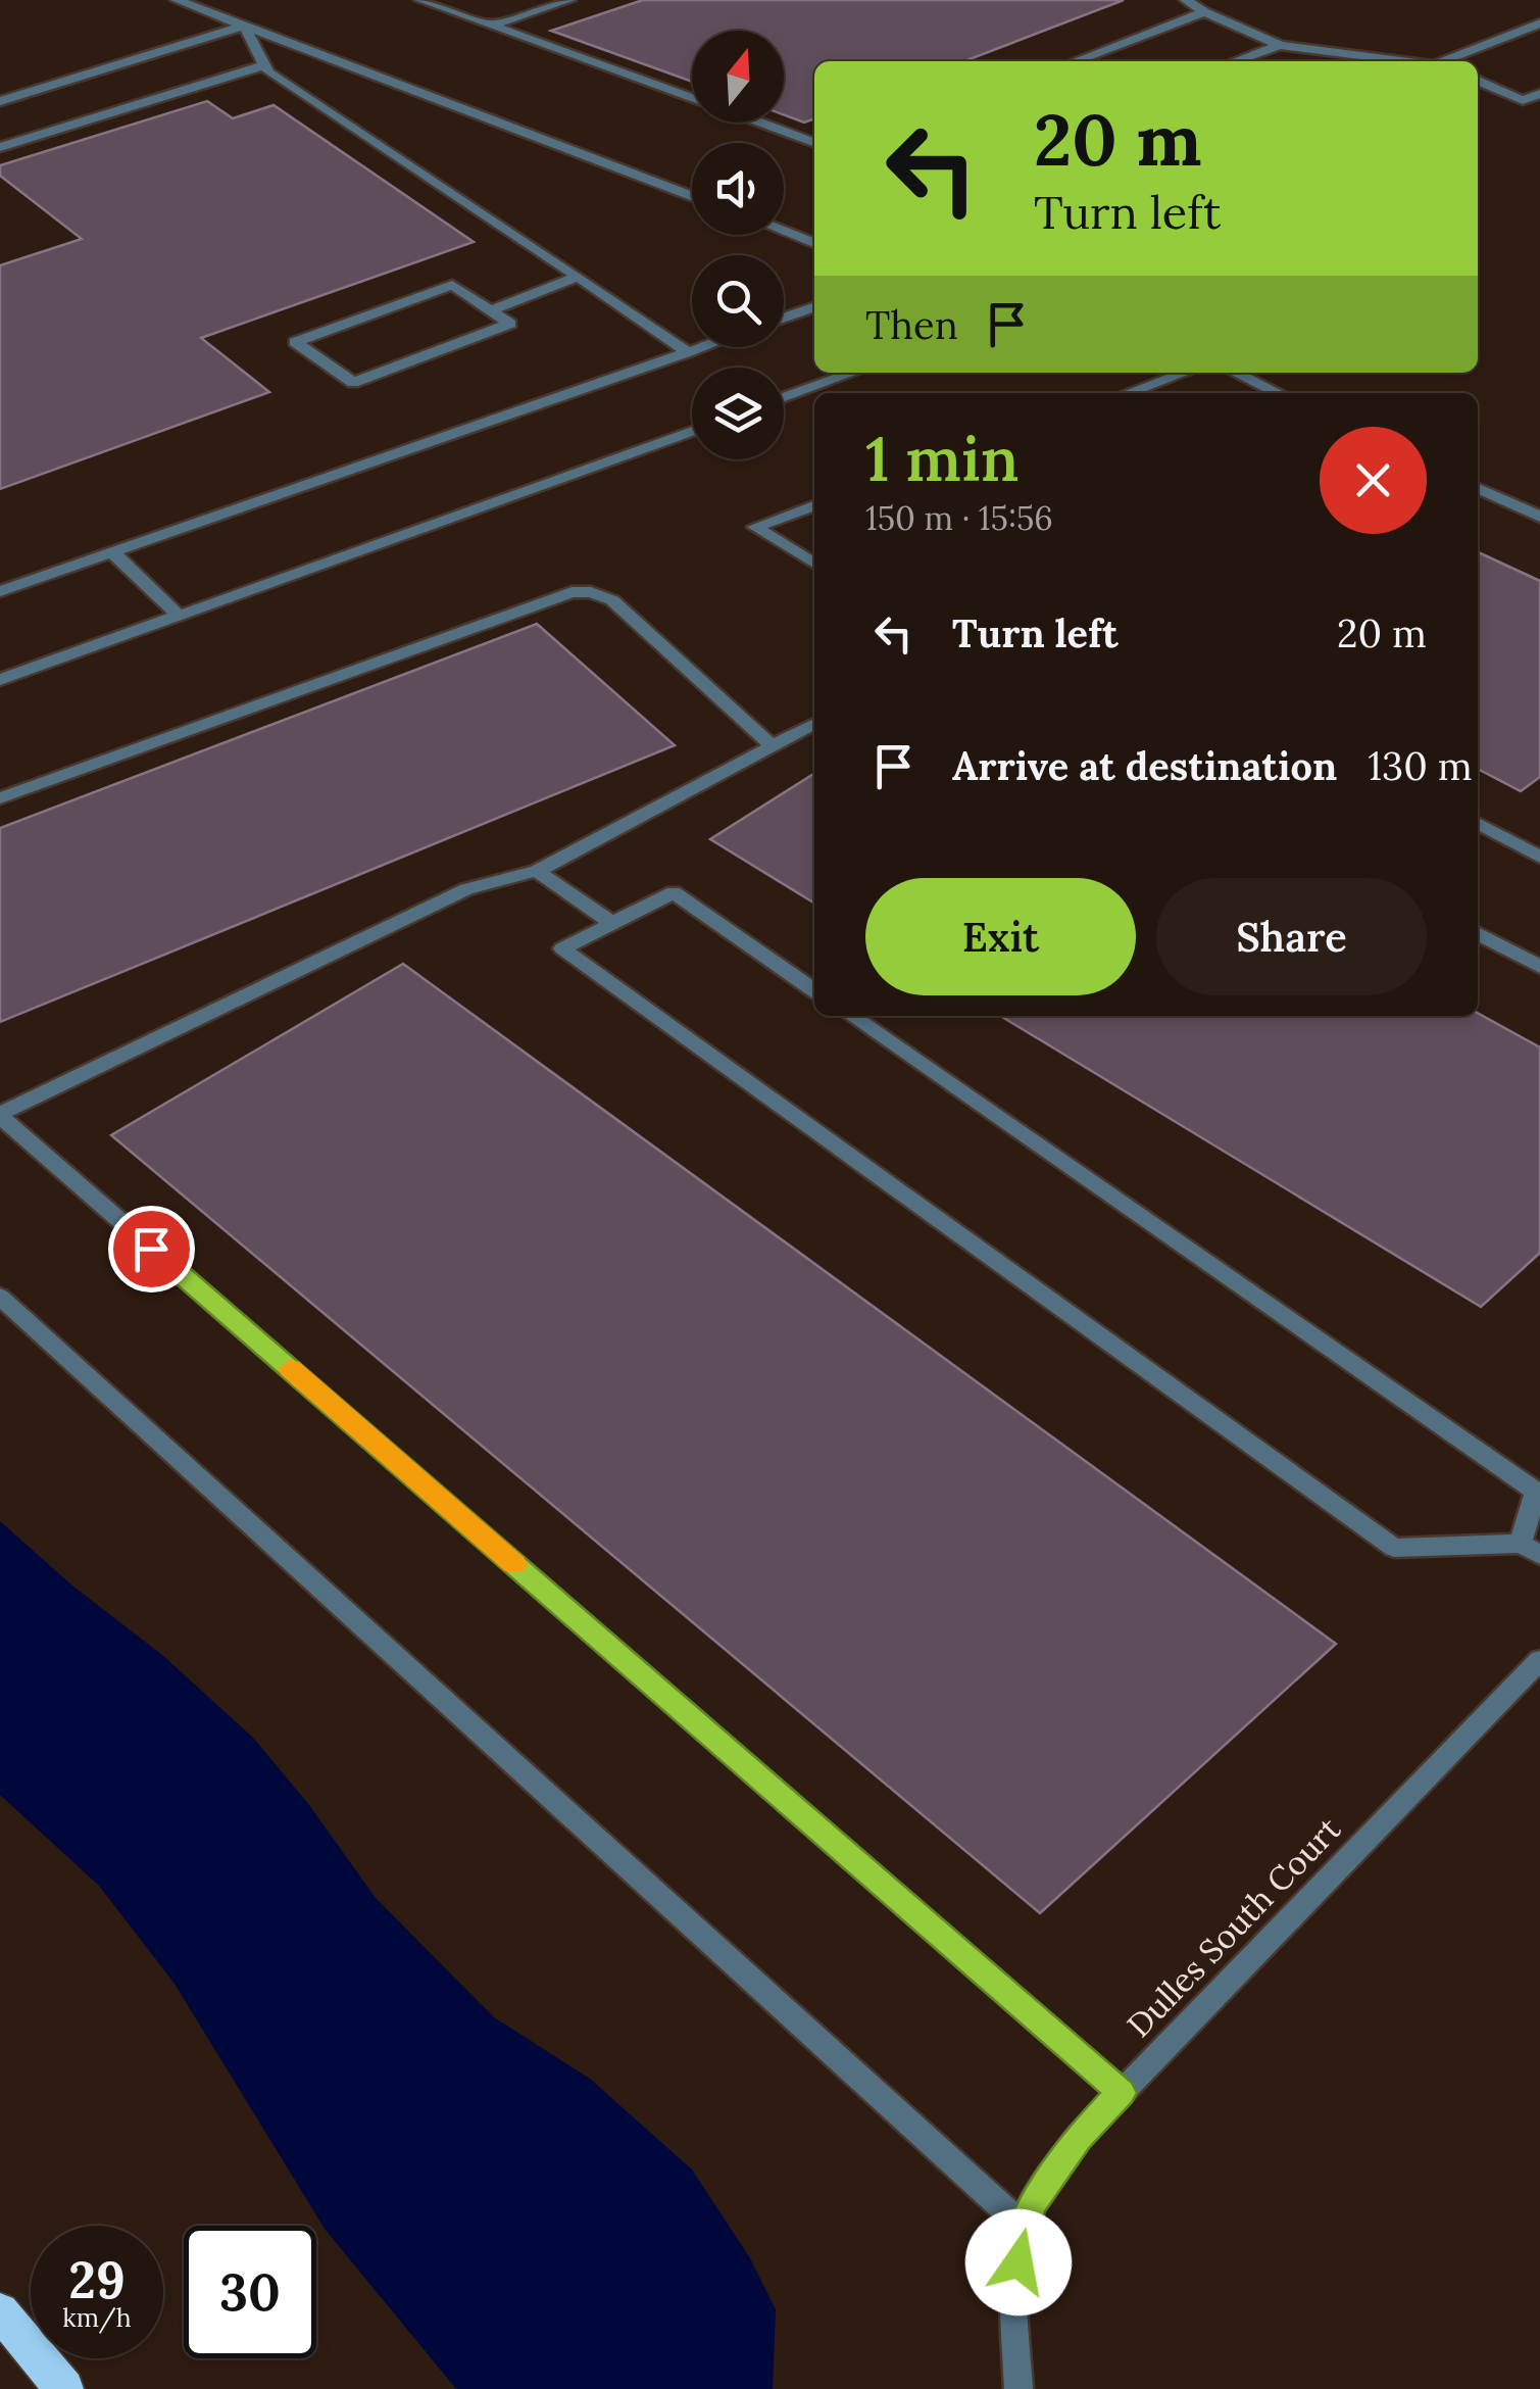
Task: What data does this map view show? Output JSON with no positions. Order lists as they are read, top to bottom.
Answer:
{
  "streets": {
    "street": ["Dulles South Court"]
  },
  "north": "top",
  "page": {
    "turn": ["20 m", "Turn left"],
    "then": "Then",
    "heading": ["1 min", "150 m · 15:56"],
    "list": [
      {
        "name": "Turn left",
        "value": "20 m"
      },
      {
        "name": "Arrive at destination",
        "value": "130 m"
      }
    ],
    "buttons": ["Exit", "Share"],
    "speed": "29 km/h",
    "limit": "30"
  }
}
